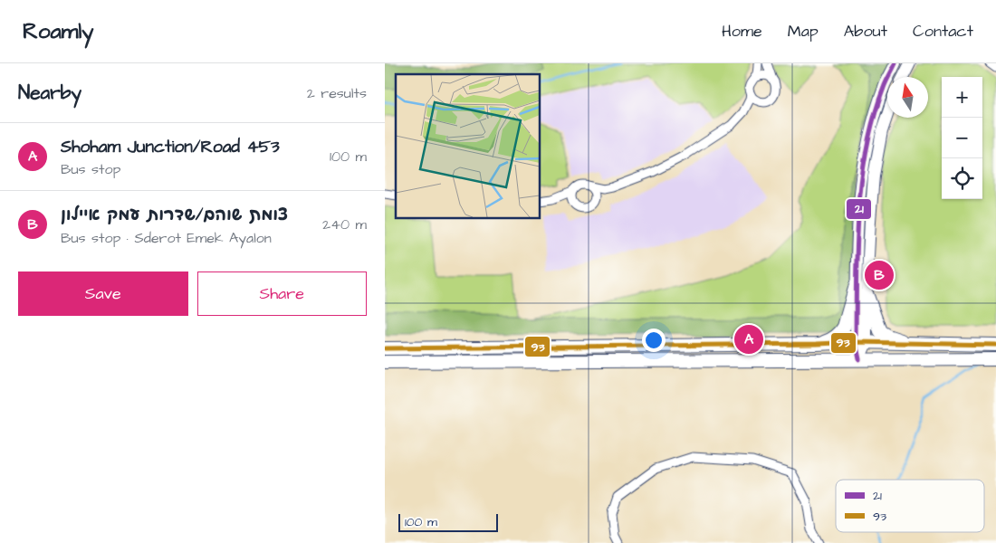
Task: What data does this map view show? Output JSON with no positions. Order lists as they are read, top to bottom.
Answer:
{
  "lines": ["transit line 21", "transit line 93"],
  "legend": ["21", "93"],
  "scale_bar": "100 m",
  "north": "top",
  "page": {
    "header": "Roamly",
    "nav": [
      "Home",
      "Map",
      "About",
      "Contact"
    ],
    "heading": ["Nearby", "2 results"],
    "map_buttons": ["+", "−"],
    "list": [
      {
        "mark": "A",
        "name": "Shoham Junction/Road 453",
        "note": "Bus stop",
        "value": "100 m"
      },
      {
        "mark": "B",
        "name": "צומת שוהם/שדרות עמק איילון",
        "note": "Bus stop · Sderot Emek Ayalon",
        "value": "240 m"
      }
    ],
    "buttons": ["Save", "Share"],
    "pins": ["B", "A"],
    "scale": "100 m"
  }
}
